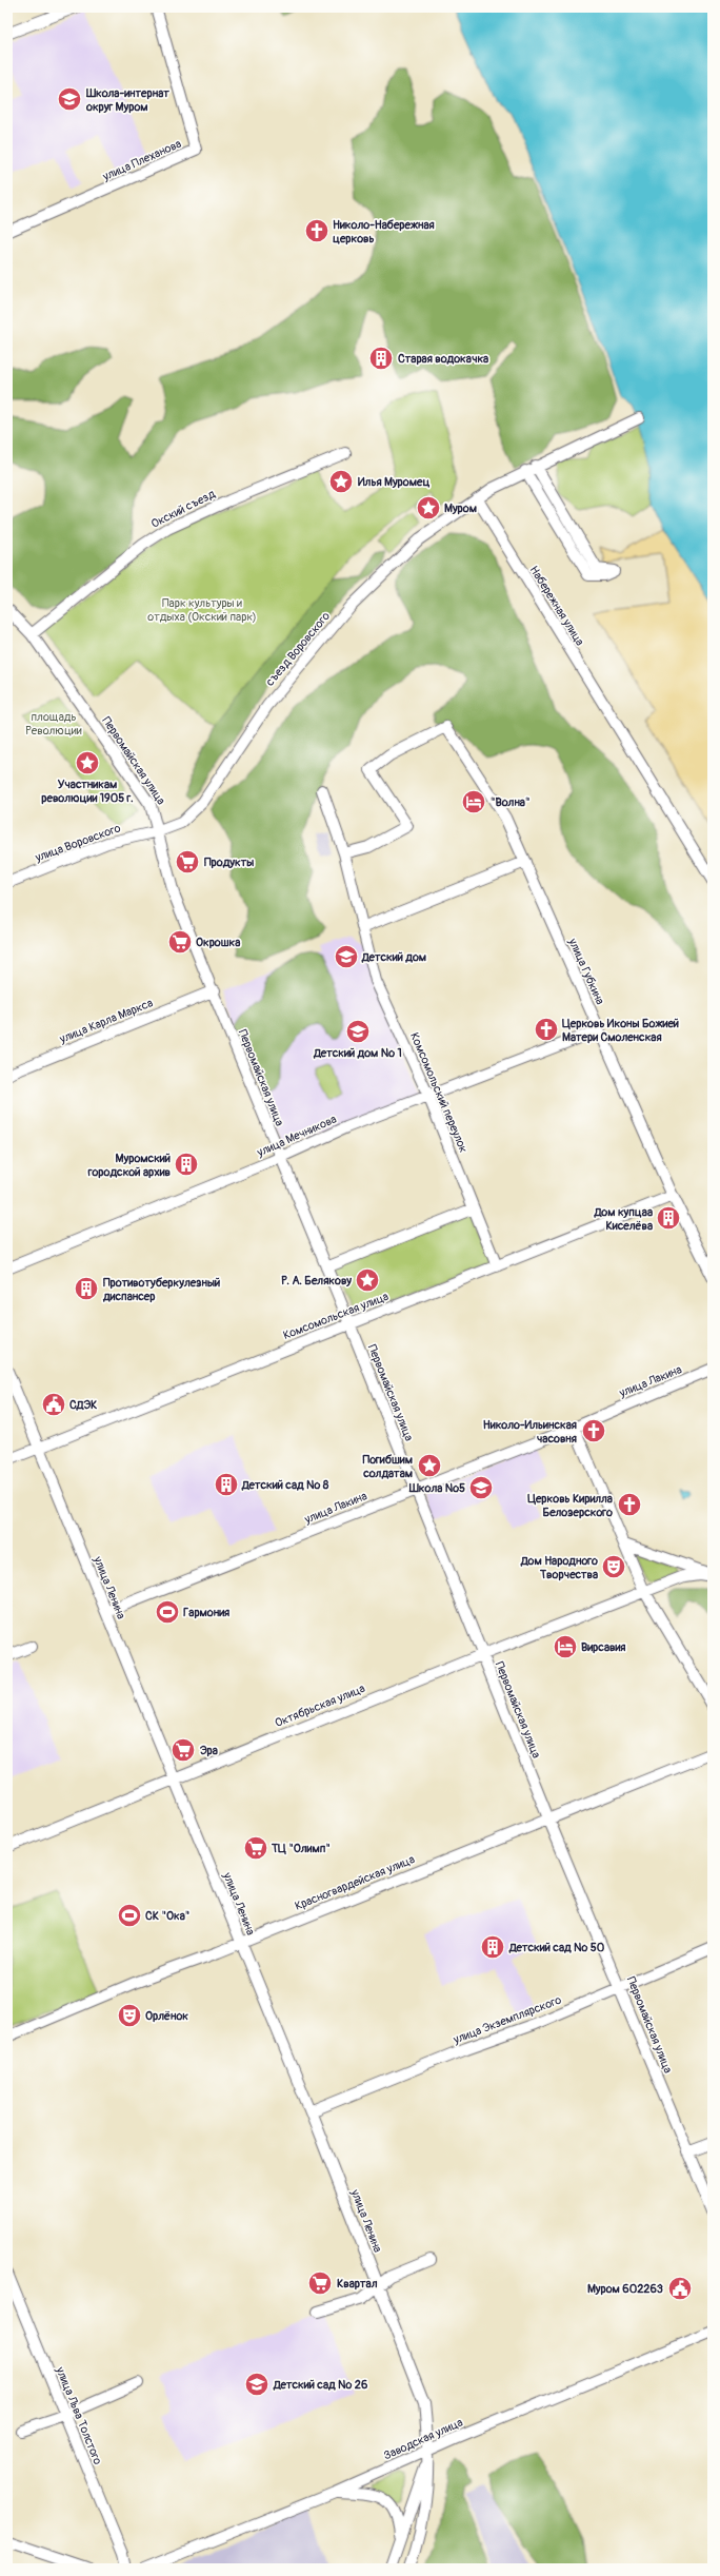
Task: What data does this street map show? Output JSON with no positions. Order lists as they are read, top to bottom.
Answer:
{
  "streets": {
    "street": [
      "улица Плеханова",
      "Окский съезд",
      "Набережная улица",
      "съезд Воровского",
      "Первомайская улица",
      "улица Воровского",
      "улица Губкина",
      "улица Карла Маркса",
      "Комсомольский переулок",
      "улица Мечникова",
      "Комсомольская улица",
      "улица Лакина",
      "улица Ленина",
      "Октябрьская улица",
      "Красногвардейская улица",
      "улица Экземплярского",
      "улица Льва Толстого",
      "Заводская улица"
    ]
  },
  "crossings": [
    ["Окский съезд", "Первомайская улица"],
    ["Набережная улица", "съезд Воровского"],
    ["съезд Воровского", "Первомайская улица"],
    ["съезд Воровского", "улица Воровского"],
    ["Первомайская улица", "улица Воровского"],
    ["Первомайская улица", "улица Карла Маркса"],
    ["Первомайская улица", "улица Мечникова"],
    ["Первомайская улица", "Комсомольская улица"],
    ["Первомайская улица", "улица Лакина"],
    ["Первомайская улица", "Октябрьская улица"],
    ["Первомайская улица", "Красногвардейская улица"],
    ["Первомайская улица", "улица Экземплярского"],
    ["улица Губкина", "Комсомольский переулок"],
    ["улица Губкина", "улица Мечникова"],
    ["улица Губкина", "Комсомольская улица"],
    ["Комсомольский переулок", "улица Мечникова"],
    ["Комсомольский переулок", "Комсомольская улица"],
    ["Комсомольская улица", "улица Ленина"],
    ["улица Лакина", "улица Ленина"],
    ["улица Ленина", "Октябрьская улица"],
    ["улица Ленина", "Красногвардейская улица"],
    ["улица Ленина", "улица Экземплярского"],
    ["улица Ленина", "Заводская улица"]
  ],
  "parks": ["Парк культуры и отдыха (Окский парк)", "площадь Революции"],
  "places": {
    "school or university": [
      "Школа-интернат округ Муром",
      "Детский дом",
      "Детский дом № 1",
      "Школа №5",
      "Детский сад № 26"
    ],
    "church": [
      "Николо-Набережная церковь",
      "Церковь Иконы Божией Матери Смоленская",
      "Николо-Ильинская часовня",
      "Церковь Кирилла Белозерского"
    ],
    "building": [
      "Старая водокачка",
      "Муромский городской архив",
      "Дом купцаа Киселёва",
      "Противотуберкулезный диспансер",
      "Детский сад № 8",
      "Детский сад № 50"
    ],
    "place": [
      "Илья Муромец",
      "Муром",
      "Участникам революции 1905 г.",
      "Р. А. Белякову",
      "Погибшим солдатам"
    ],
    "hotel": ["\"Волна\"", "Вирсавия"],
    "supermarket": [
      "Продукты",
      "Окрошка",
      "Эра",
      "ТЦ \"Олимп\"",
      "Квартал"
    ],
    "public building": ["СДЭК", "Муром 602263"],
    "theatre": ["Дом Народного Творчества", "Орлёнок"],
    "sports": ["Гармония", "СК \"Ока\""]
  }
}
